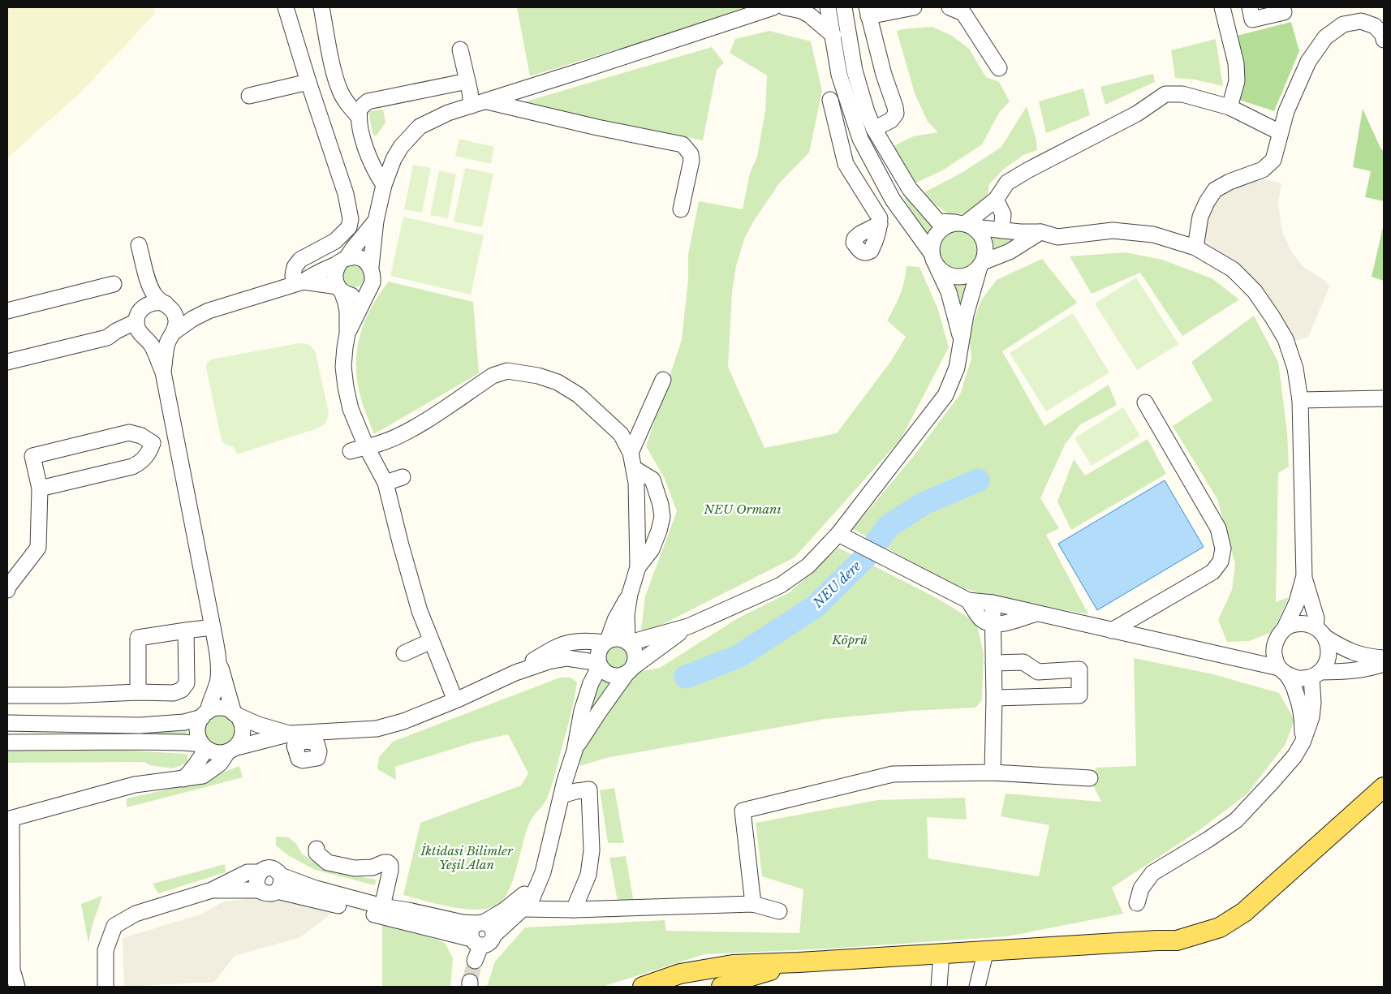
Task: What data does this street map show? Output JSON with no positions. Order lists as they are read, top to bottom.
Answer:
{
  "water": ["NEU dere"],
  "parks": ["NEU Ormanı", "Köprü", "İktidasi Bilimler Yeşil Alan"]
}
